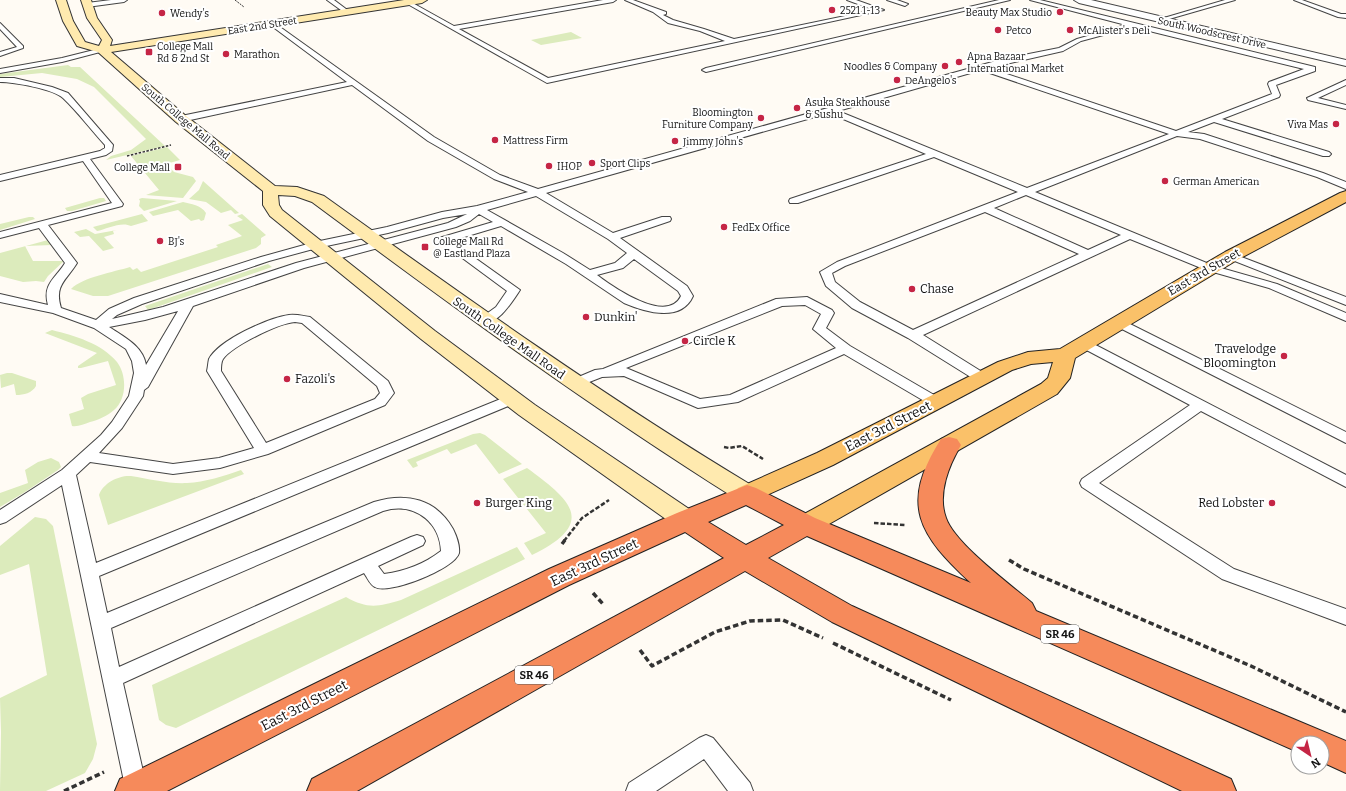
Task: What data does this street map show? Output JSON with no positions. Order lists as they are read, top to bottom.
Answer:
{
  "streets": {
    "highway": ["East 3rd Street", "SR 46"],
    "main road": ["East 2nd Street", "South College Mall Road"],
    "street": ["South Woodscrest Drive"]
  },
  "crossings": [
    ["East 2nd Street", "South College Mall Road"],
    ["South College Mall Road", "East 3rd Street"],
    ["South College Mall Road", "SR 46"],
    ["East 3rd Street", "SR 46"]
  ],
  "places": {
    "other": [
      "2521 1-13",
      "Beauty Max Studio",
      "Wendy's",
      "Petco",
      "McAlister's Deli",
      "Marathon",
      "Apna Bazaar International Market",
      "Noodles & Company",
      "DeAngelo's",
      "Asuka Steakhouse & Sushu",
      "Bloomington Furniture Company",
      "Viva Mas",
      "Mattress Firm",
      "Jimmy John's",
      "Sport Clips",
      "IHOP",
      "German American",
      "FedEx Office",
      "BJ's",
      "Chase",
      "Dunkin'",
      "Circle K",
      "Travelodge Bloomington",
      "Fazoli's",
      "Burger King",
      "Red Lobster"
    ],
    "transit": ["College Mall Rd & 2nd St", "College Mall", "College Mall Rd @ Eastland Plaza"]
  },
  "north": "bottom right"
}
